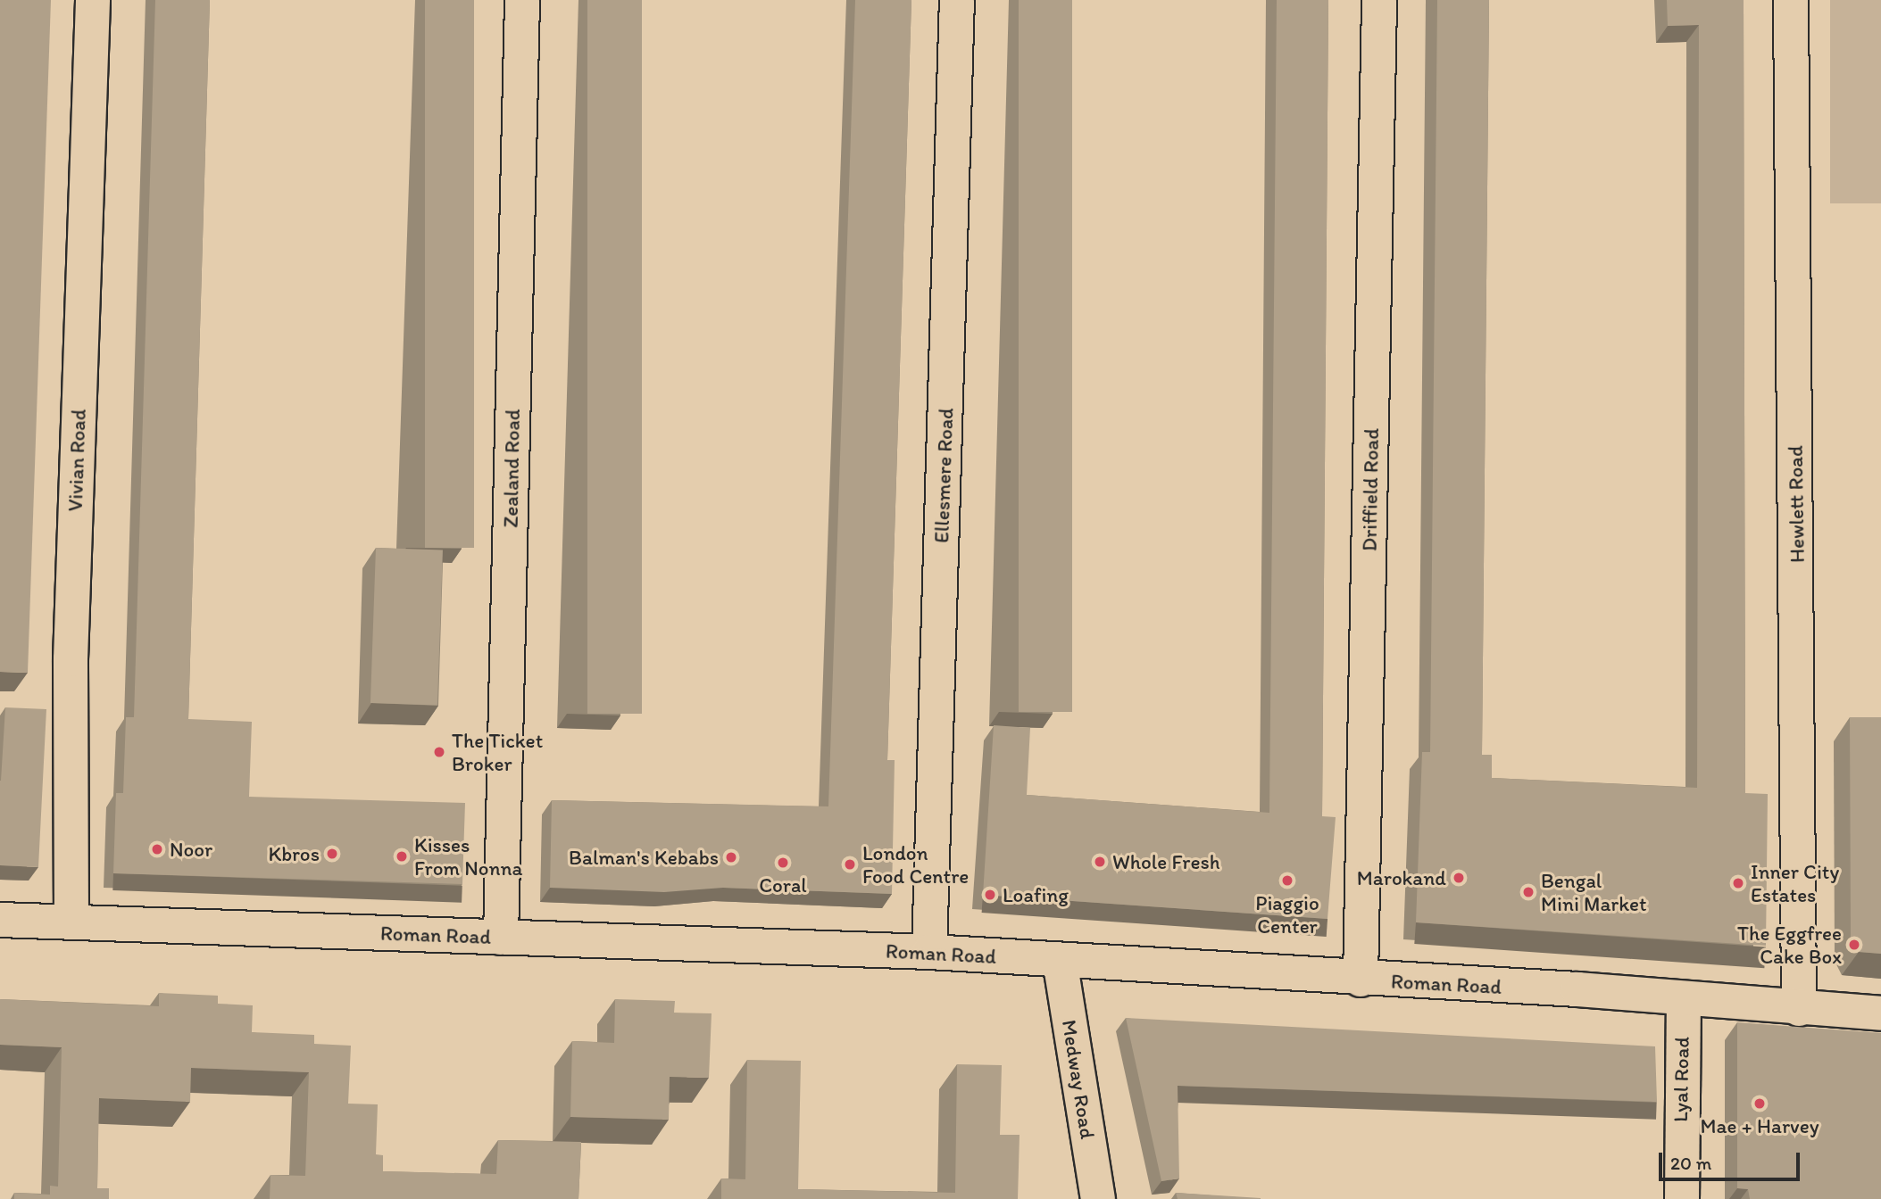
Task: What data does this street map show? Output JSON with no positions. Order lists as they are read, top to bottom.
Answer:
{
  "streets": {
    "street": [
      "Vivian Road",
      "Zealand Road",
      "Ellesmere Road",
      "Driffield Road",
      "Hewlett Road",
      "Roman Road",
      "Medway Road",
      "Lyal Road"
    ]
  },
  "crossings": [
    ["Vivian Road", "Roman Road"],
    ["Zealand Road", "Roman Road"],
    ["Ellesmere Road", "Roman Road"],
    ["Driffield Road", "Roman Road"],
    ["Hewlett Road", "Roman Road"],
    ["Roman Road", "Medway Road"],
    ["Roman Road", "Lyal Road"]
  ],
  "places": [
    "The Ticket Broker",
    "Noor",
    "Kbros",
    "Kisses From Nonna",
    "Balman's Kebabs",
    "Whole Fresh",
    "Coral",
    "London Food Centre",
    "Marokand",
    "Piaggio Center",
    "Inner City Estates",
    "Bengal Mini Market",
    "Loafing",
    "The Eggfree Cake Box",
    "Mae + Harvey"
  ],
  "scale_bar": "20 m"
}
